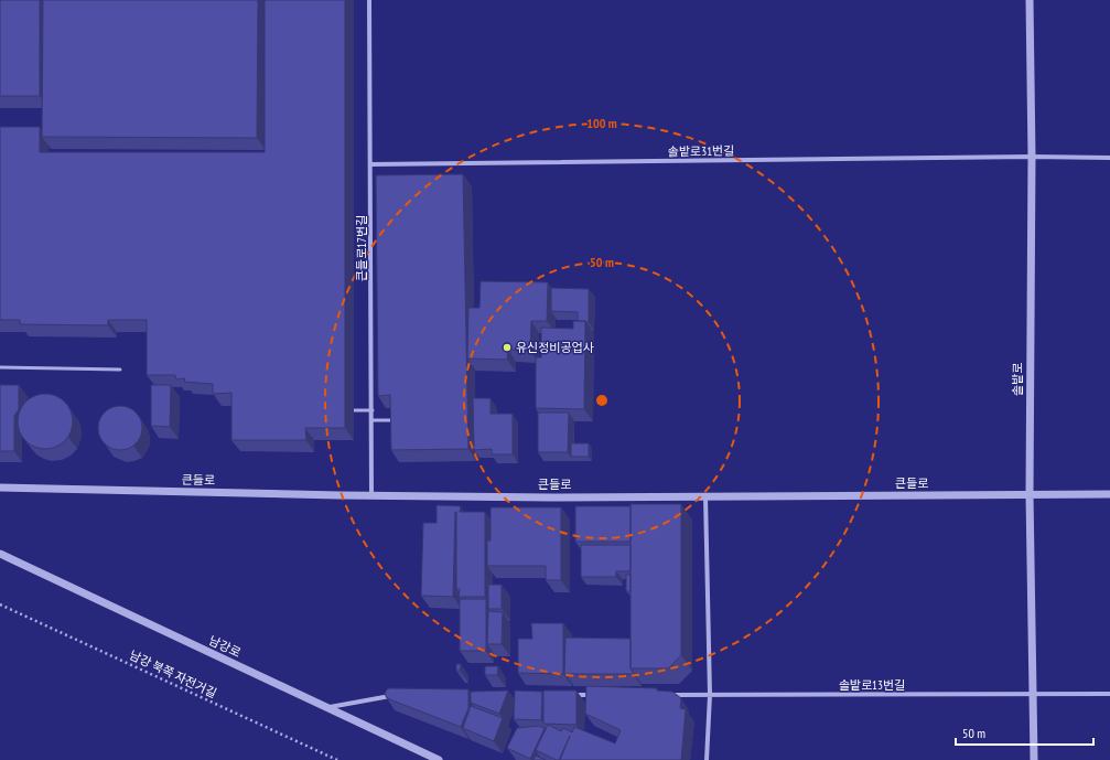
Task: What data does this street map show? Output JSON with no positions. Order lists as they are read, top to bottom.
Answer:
{
  "streets": {
    "street": [
      "솔밭로31번길",
      "큰들로17번길",
      "솔밭로",
      "큰들로",
      "남강로",
      "솔밭로13번길"
    ],
    "path": ["남강 북쪽 자전거길"]
  },
  "crossings": [
    ["솔밭로31번길", "큰들로17번길"],
    ["솔밭로31번길", "솔밭로"],
    ["큰들로17번길", "큰들로"],
    ["솔밭로", "큰들로"],
    ["솔밭로", "솔밭로13번길"]
  ],
  "places": ["유신정비공업사"],
  "scale_bar": "50 m",
  "rings": ["100 m", "50 m"]
}
